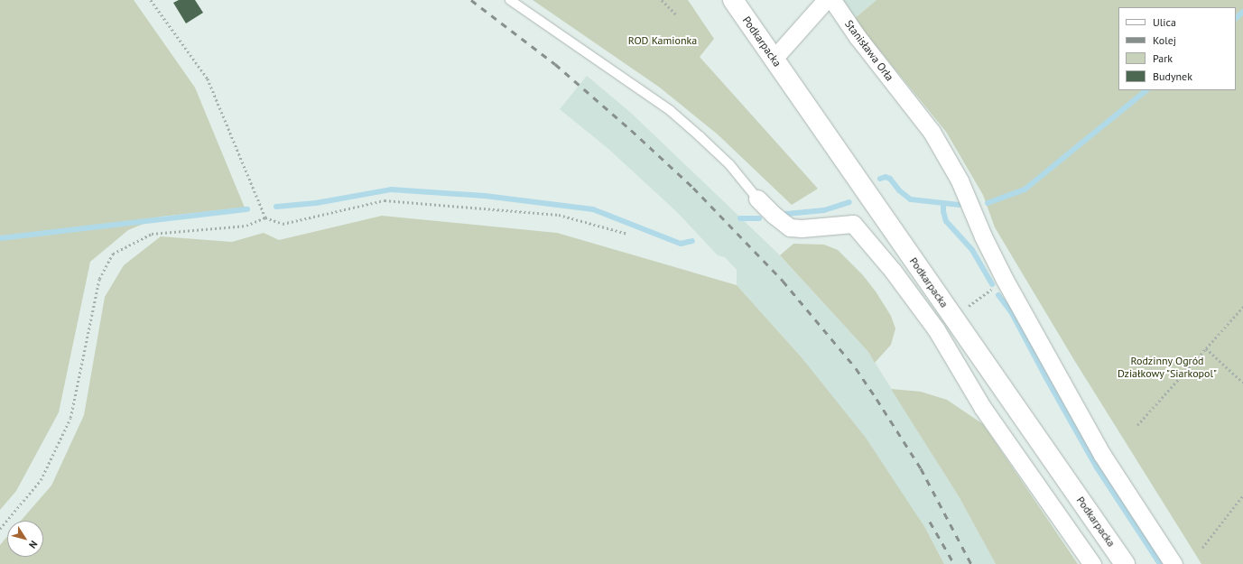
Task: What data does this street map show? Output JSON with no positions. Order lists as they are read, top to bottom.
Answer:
{
  "streets": {
    "main road": ["Podkarpacka"],
    "street": ["Stanisława Orła"]
  },
  "parks": ["ROD Kamionka", "Rodzinny Ogród Działkowy \"Siarkopol\""],
  "legend": [
    "Ulica",
    "Kolej",
    "Park",
    "Budynek"
  ],
  "north": "bottom right"
}
